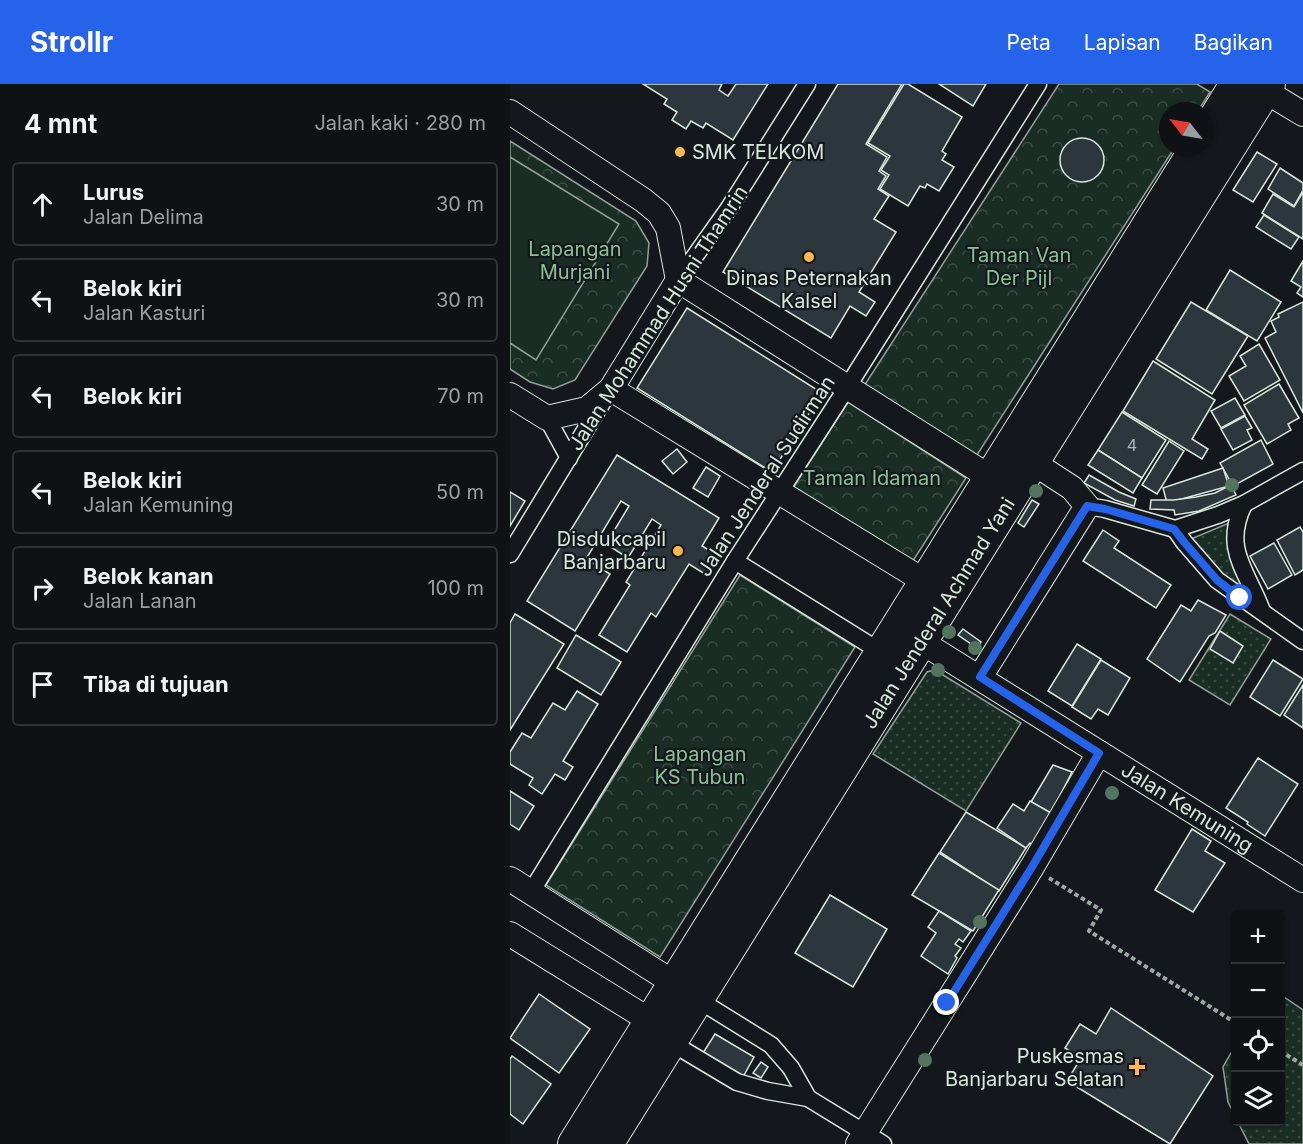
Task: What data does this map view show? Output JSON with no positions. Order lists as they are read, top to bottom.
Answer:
{
  "streets": {
    "highway": ["Jalan Jenderal Achmad Yani"],
    "street": ["Jalan Mohammad Husni Thamrin", "Jalan Jenderal Sudirman", "Jalan Kemuning"]
  },
  "crossings": [
    ["Jalan Jenderal Achmad Yani", "Jalan Kemuning"]
  ],
  "parks": [
    "Lapangan Murjani",
    "Taman Van Der Pijl",
    "Taman Idaman",
    "Lapangan KS Tubun"
  ],
  "places": {
    "other": ["SMK TELKOM", "Dinas Peternakan Kalsel", "Disdukcapil Banjarbaru"],
    "health": ["Puskesmas Banjarbaru Selatan"]
  },
  "house_numbers": ["4"],
  "north": "top left",
  "page": {
    "header": "Strollr",
    "nav": ["Peta", "Lapisan", "Bagikan"],
    "heading": ["4 mnt", "Jalan kaki · 280 m"],
    "list": [
      ["Lurus", "Jalan Delima", "30 m"],
      ["Belok kiri", "Jalan Kasturi", "30 m"],
      ["Belok kiri", "70 m"],
      ["Belok kiri", "Jalan Kemuning", "50 m"],
      ["Belok kanan", "Jalan Lanan", "100 m"],
      "Tiba di tujuan"
    ],
    "map_buttons": ["+", "−"]
  }
}
